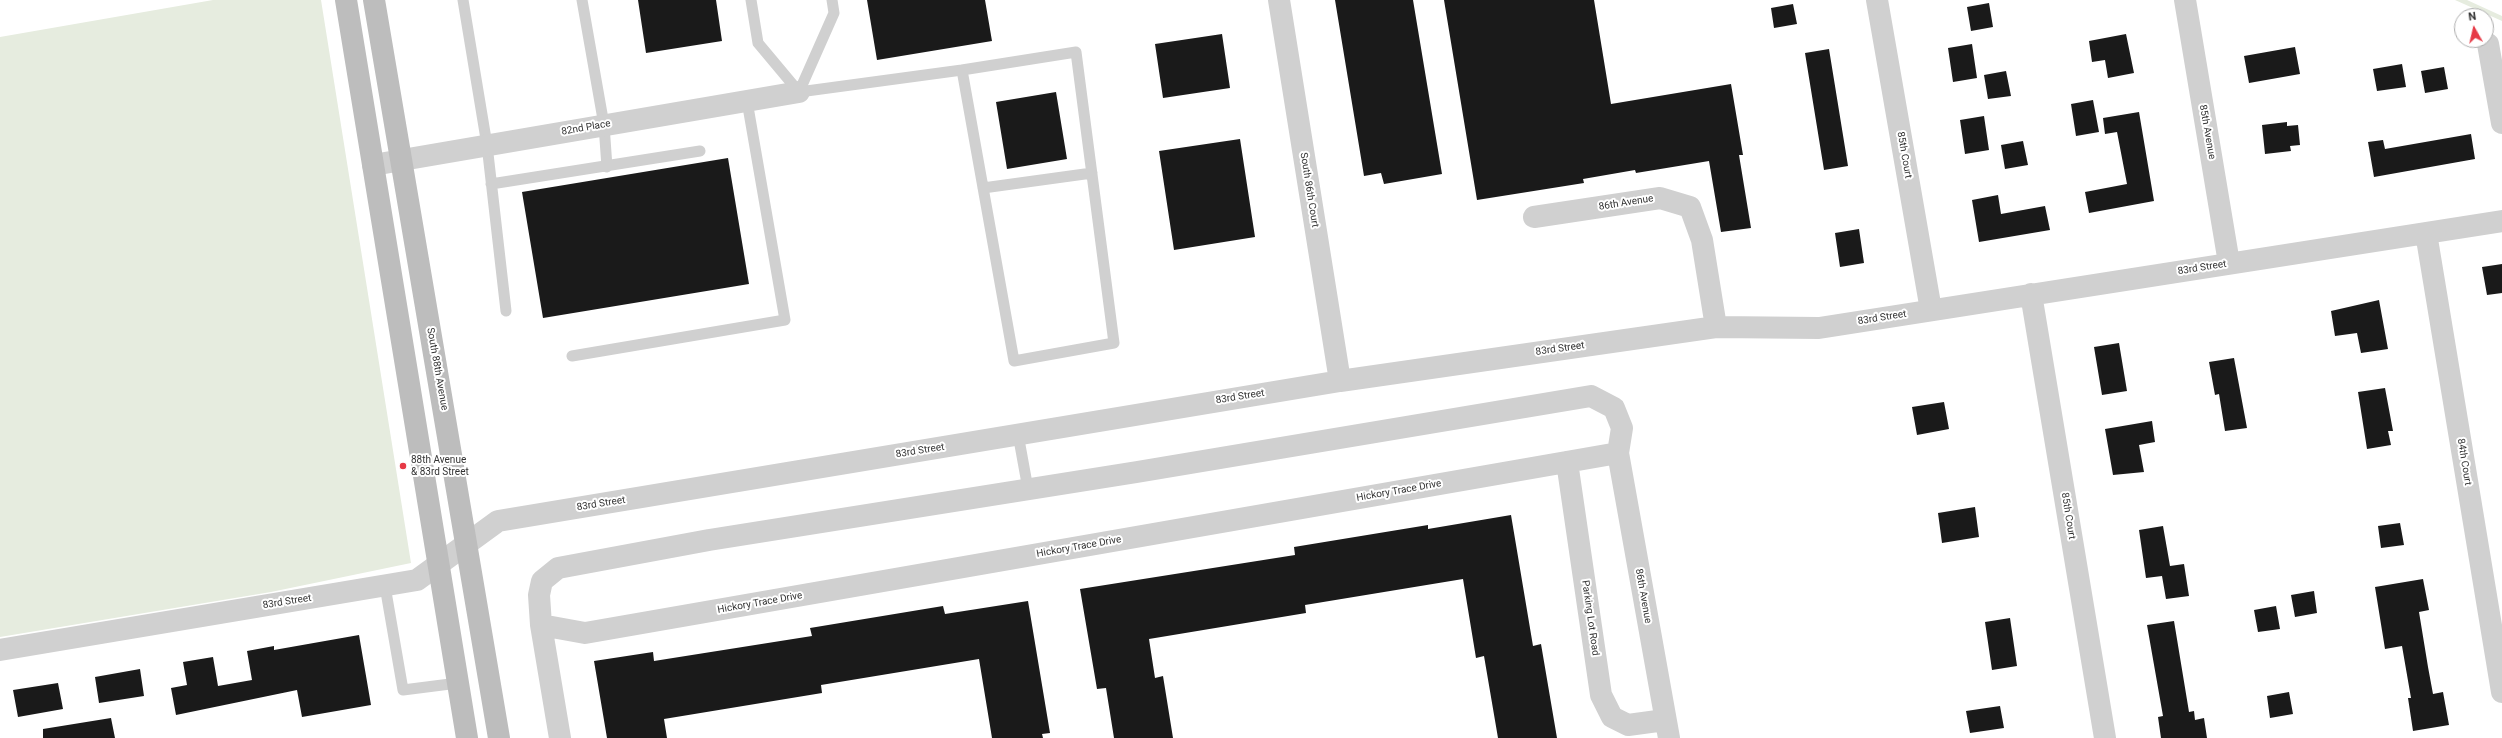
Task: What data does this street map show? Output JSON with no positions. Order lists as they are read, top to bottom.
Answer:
{
  "streets": {
    "street": [
      "82nd Place",
      "85th Avenue",
      "85th Court",
      "South 86th Court",
      "86th Avenue",
      "83rd Street",
      "South 88th Avenue",
      "84th Court",
      "Hickory Trace Drive",
      "Parking Lot Road"
    ]
  },
  "crossings": [
    ["82nd Place", "South 88th Avenue"],
    ["85th Avenue", "83rd Street"],
    ["85th Court", "83rd Street"],
    ["South 86th Court", "83rd Street"],
    ["86th Avenue", "83rd Street"],
    ["86th Avenue", "Hickory Trace Drive"],
    ["86th Avenue", "Parking Lot Road"],
    ["83rd Street", "South 88th Avenue"],
    ["83rd Street", "84th Court"],
    ["Hickory Trace Drive", "Parking Lot Road"]
  ],
  "places": ["88th Avenue & 83rd Street"],
  "north": "top"
}
